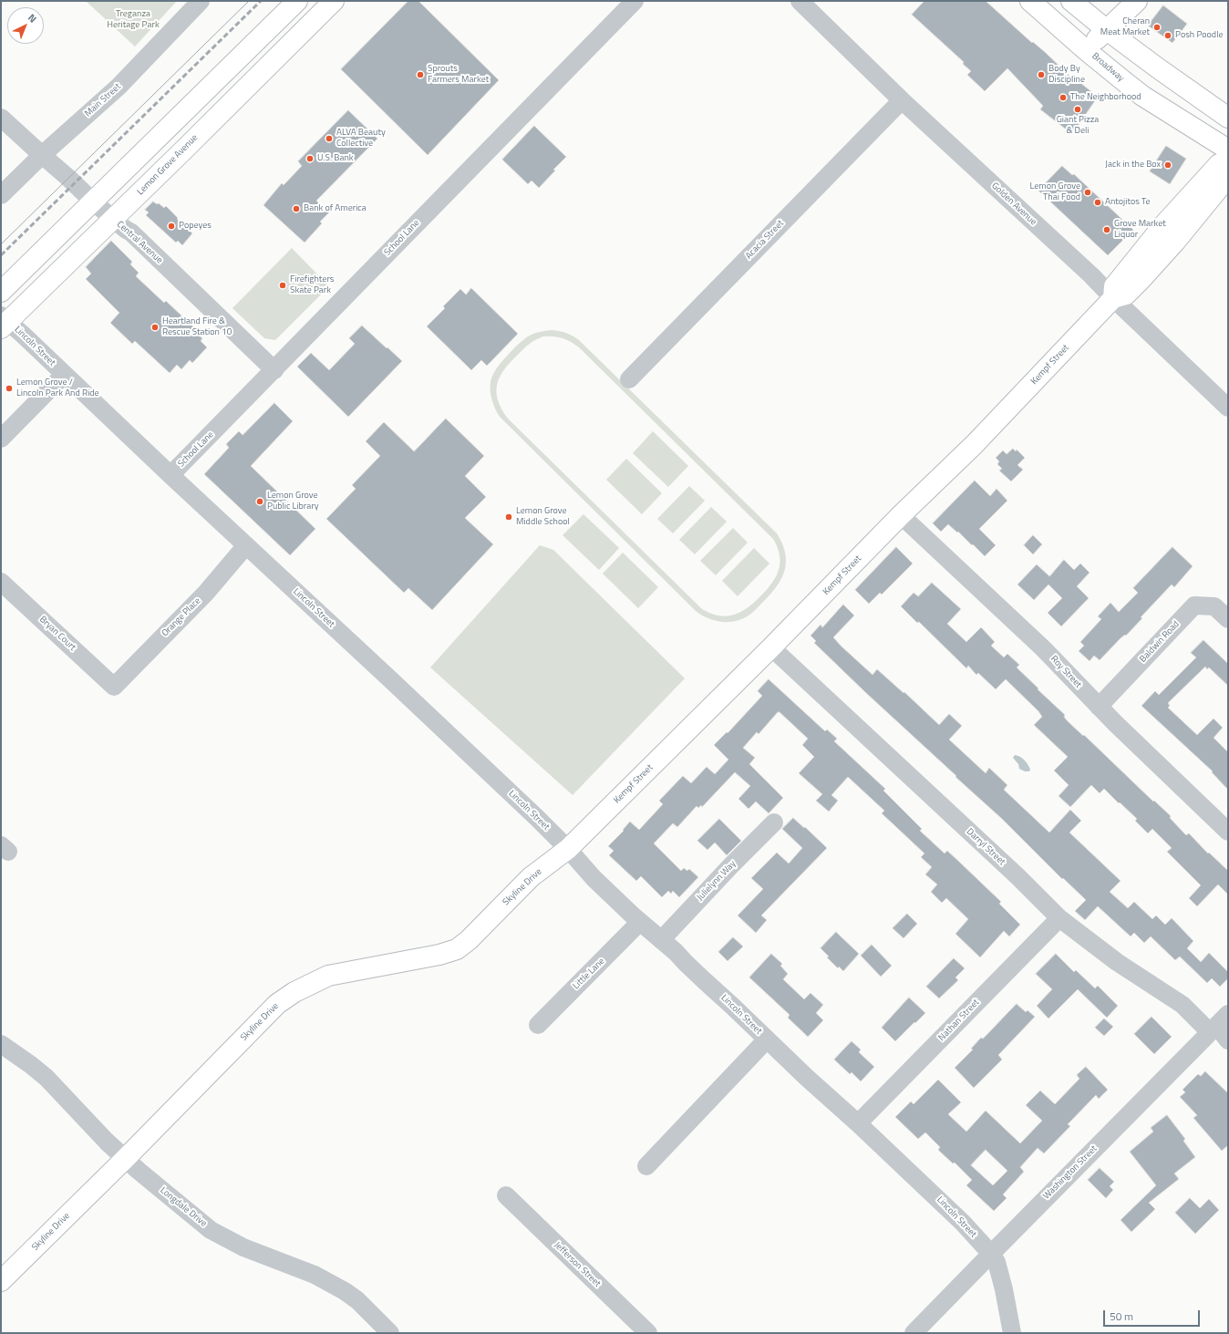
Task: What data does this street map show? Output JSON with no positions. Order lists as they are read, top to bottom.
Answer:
{
  "streets": {
    "main road": [
      "Broadway",
      "Lemon Grove Avenue",
      "Kempf Street",
      "Skyline Drive"
    ],
    "street": [
      "Main Street",
      "Golden Avenue",
      "School Lane",
      "Acacia Street",
      "Central Avenue",
      "Lincoln Street",
      "Orange Place",
      "Bryan Court",
      "Baldwin Road",
      "Roy Street",
      "Darryl Street",
      "Julielynn Way",
      "Little Lane",
      "Nathan Street",
      "Washington Street",
      "Longdale Drive",
      "Jefferson Street"
    ]
  },
  "crossings": [
    ["Main Street", "Central Avenue"],
    ["Lemon Grove Avenue", "Central Avenue"],
    ["Lemon Grove Avenue", "Lincoln Street"],
    ["Golden Avenue", "Acacia Street"],
    ["Golden Avenue", "Kempf Street"],
    ["School Lane", "Central Avenue"],
    ["School Lane", "Lincoln Street"],
    ["Lincoln Street", "Kempf Street"],
    ["Lincoln Street", "Orange Place"],
    ["Lincoln Street", "Julielynn Way"],
    ["Lincoln Street", "Skyline Drive"],
    ["Lincoln Street", "Little Lane"],
    ["Lincoln Street", "Nathan Street"],
    ["Lincoln Street", "Washington Street"],
    ["Kempf Street", "Roy Street"],
    ["Kempf Street", "Darryl Street"],
    ["Kempf Street", "Skyline Drive"],
    ["Orange Place", "Bryan Court"],
    ["Baldwin Road", "Roy Street"],
    ["Darryl Street", "Nathan Street"],
    ["Darryl Street", "Washington Street"],
    ["Skyline Drive", "Longdale Drive"]
  ],
  "parks": ["Treganza Heritage Park"],
  "places": [
    "Cheran Meat Market",
    "Posh Poodle",
    "Sprouts Farmers Market",
    "Body By Discipline",
    "The Neighborhood",
    "Giant Pizza & Deli",
    "ALVA Beauty Collective",
    "U.S. Bank",
    "Jack in the Box",
    "Lemon Grove Thai Food",
    "Antojitos Te",
    "Bank of America",
    "Popeyes",
    "Grove Market Liquor",
    "Firefighters Skate Park",
    "Heartland Fire & Rescue Station 10",
    "Lemon Grove / Lincoln Park And Ride",
    "Lemon Grove Public Library",
    "Lemon Grove Middle School"
  ],
  "scale_bar": "50 m",
  "north": "top right"
}
